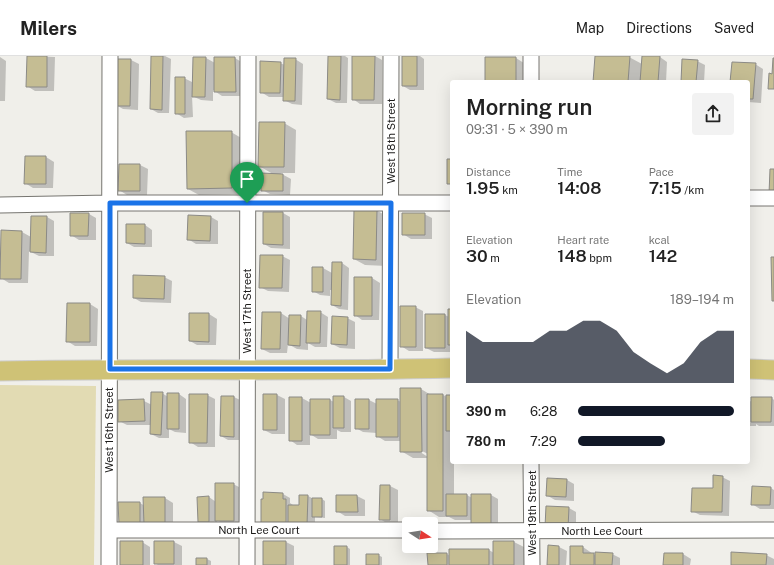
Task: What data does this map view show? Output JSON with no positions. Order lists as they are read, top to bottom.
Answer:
{
  "streets": {
    "street": [
      "West 18th Street",
      "West 17th Street",
      "West 16th Street",
      "West 19th Street",
      "North Lee Court"
    ]
  },
  "crossings": [
    ["West 17th Street", "North Lee Court"],
    ["West 16th Street", "North Lee Court"],
    ["West 19th Street", "North Lee Court"]
  ],
  "north": "right",
  "page": {
    "header": "Milers",
    "nav": ["Map", "Directions", "Saved"],
    "heading": ["Morning run", "09:31 · 5 × 390 m"],
    "stats": [
      ["Distance", "1.95 km"],
      ["Time", "14:08"],
      ["Pace", "7:15 /km"],
      ["Elevation", "30 m"],
      ["Heart rate", "148 bpm"],
      ["kcal", "142"]
    ],
    "chart": ["Elevation", "189–194 m"],
    "list": [
      {
        "name": "390 m",
        "note": "6:28"
      },
      {
        "name": "780 m",
        "note": "7:29"
      }
    ]
  }
}
